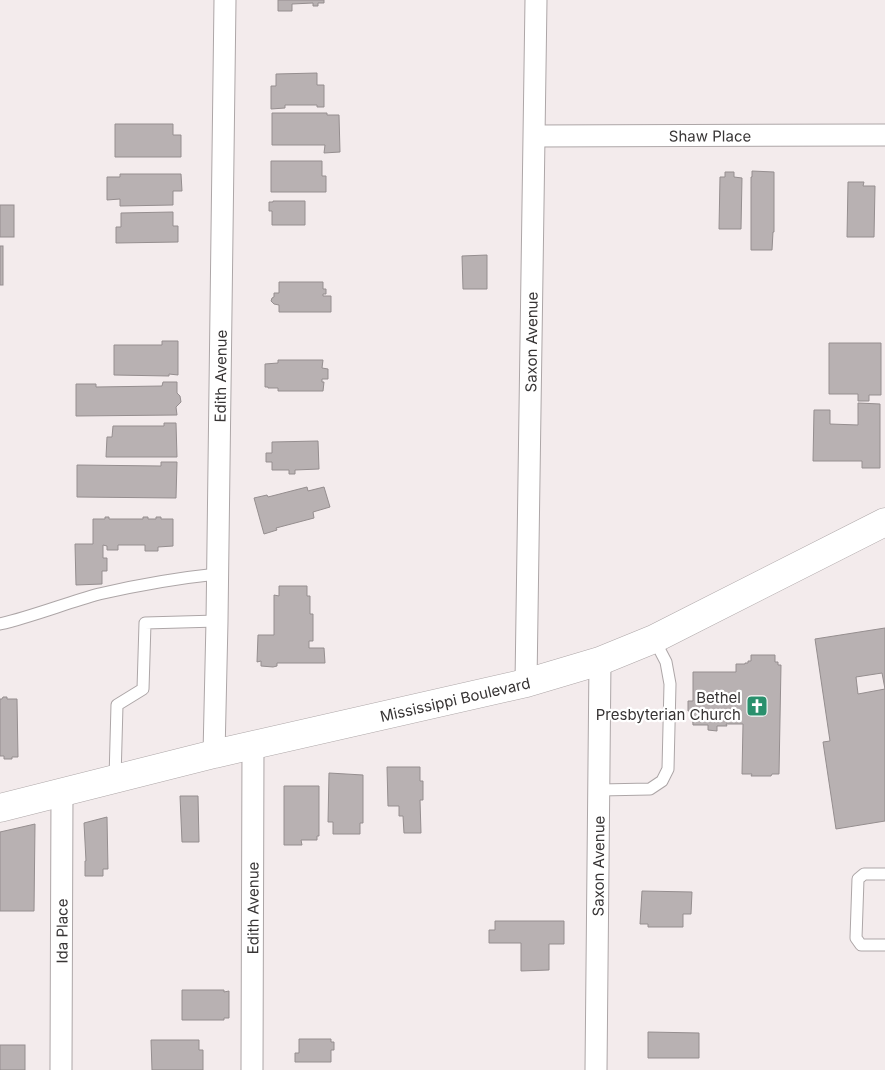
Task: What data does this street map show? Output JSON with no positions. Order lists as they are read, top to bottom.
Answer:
{
  "streets": {
    "main road": ["Mississippi Boulevard"],
    "street": [
      "Shaw Place",
      "Saxon Avenue",
      "Edith Avenue",
      "Ida Place"
    ]
  },
  "crossings": [
    ["Shaw Place", "Saxon Avenue"],
    ["Saxon Avenue", "Mississippi Boulevard"],
    ["Edith Avenue", "Mississippi Boulevard"],
    ["Mississippi Boulevard", "Ida Place"]
  ],
  "places": {
    "church": ["Bethel Presbyterian Church"]
  }
}
